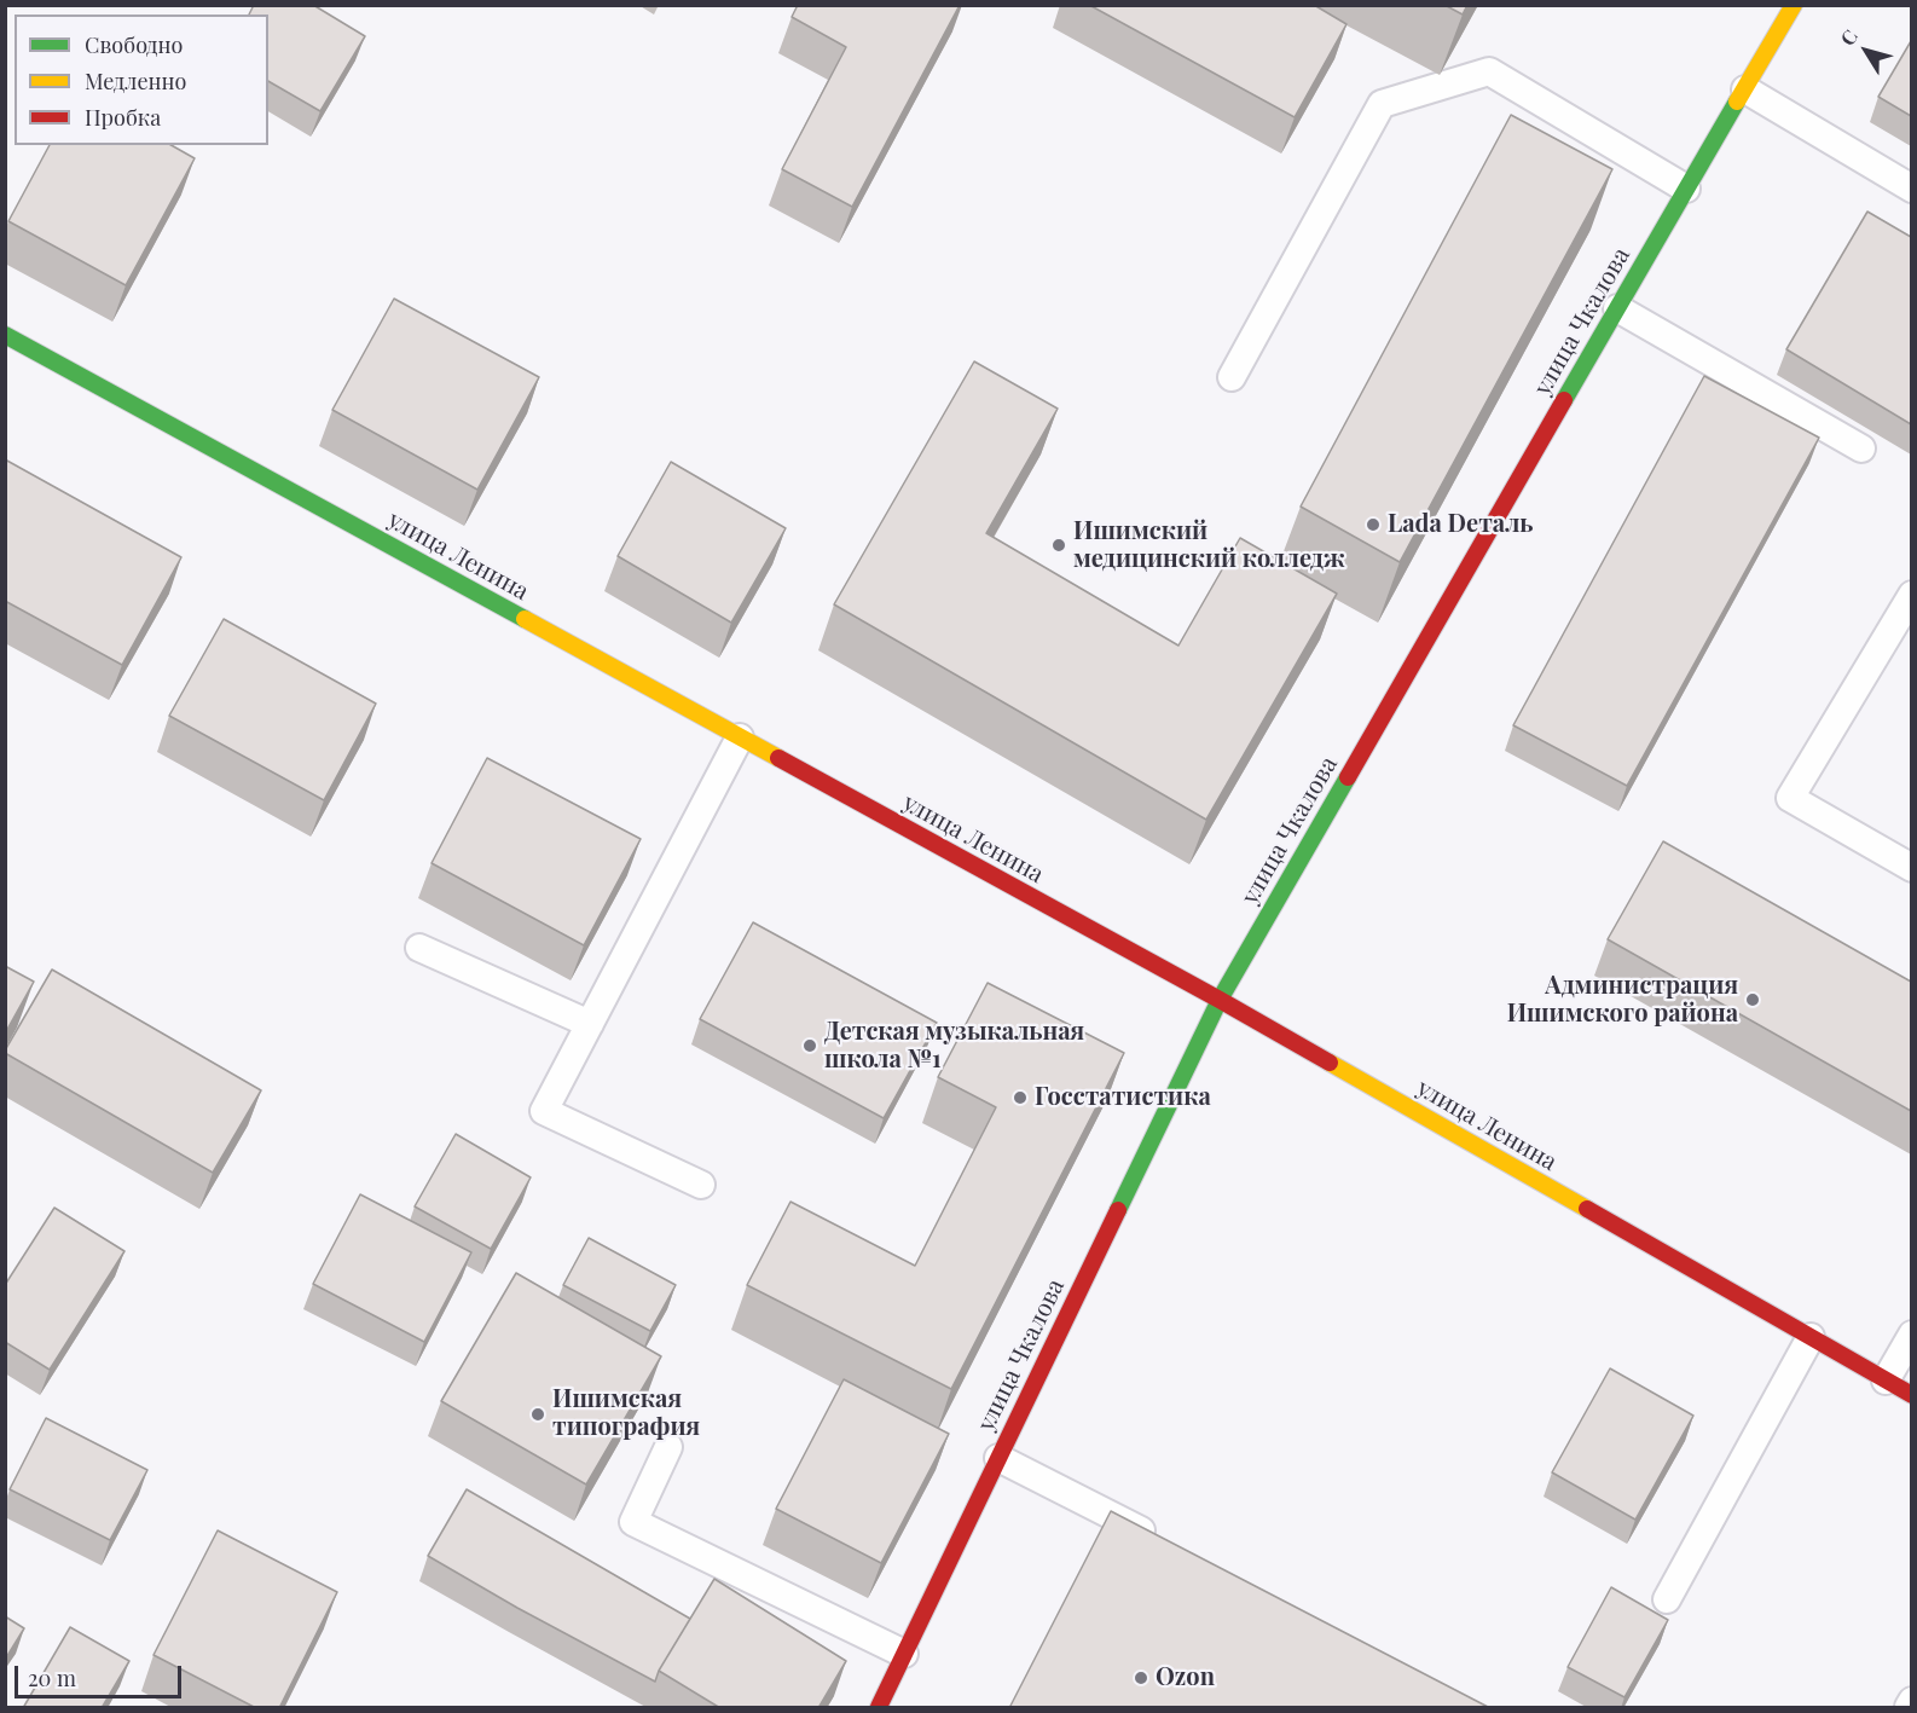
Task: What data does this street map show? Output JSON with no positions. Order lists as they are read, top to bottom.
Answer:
{
  "streets": {
    "street": ["улица Чкалова", "улица Ленина"]
  },
  "crossings": [
    ["улица Чкалова", "улица Ленина"]
  ],
  "places": [
    "Lada Dеталь",
    "Ишимский медицинский колледж",
    "Администрация Ишимского района",
    "Детская музыкальная школа №1",
    "Госстатистика",
    "Ишимская типография",
    "Ozon"
  ],
  "legend": ["Свободно", "Медленно", "Пробка"],
  "scale_bar": "20 m",
  "north": "top left"
}
